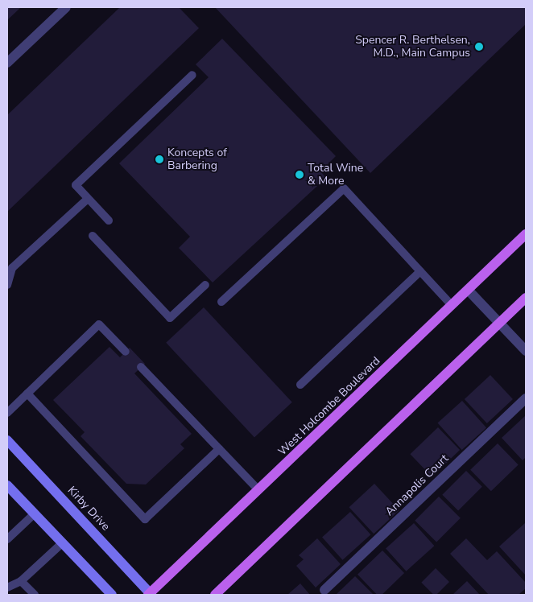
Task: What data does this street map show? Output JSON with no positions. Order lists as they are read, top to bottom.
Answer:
{
  "streets": {
    "main road": ["West Holcombe Boulevard", "Kirby Drive"],
    "street": ["Annapolis Court"]
  },
  "crossings": [
    ["West Holcombe Boulevard", "Kirby Drive"]
  ],
  "places": ["Spencer R. Berthelsen, M.D., Main Campus", "Koncepts of Barbering", "Total Wine & More"]
}
